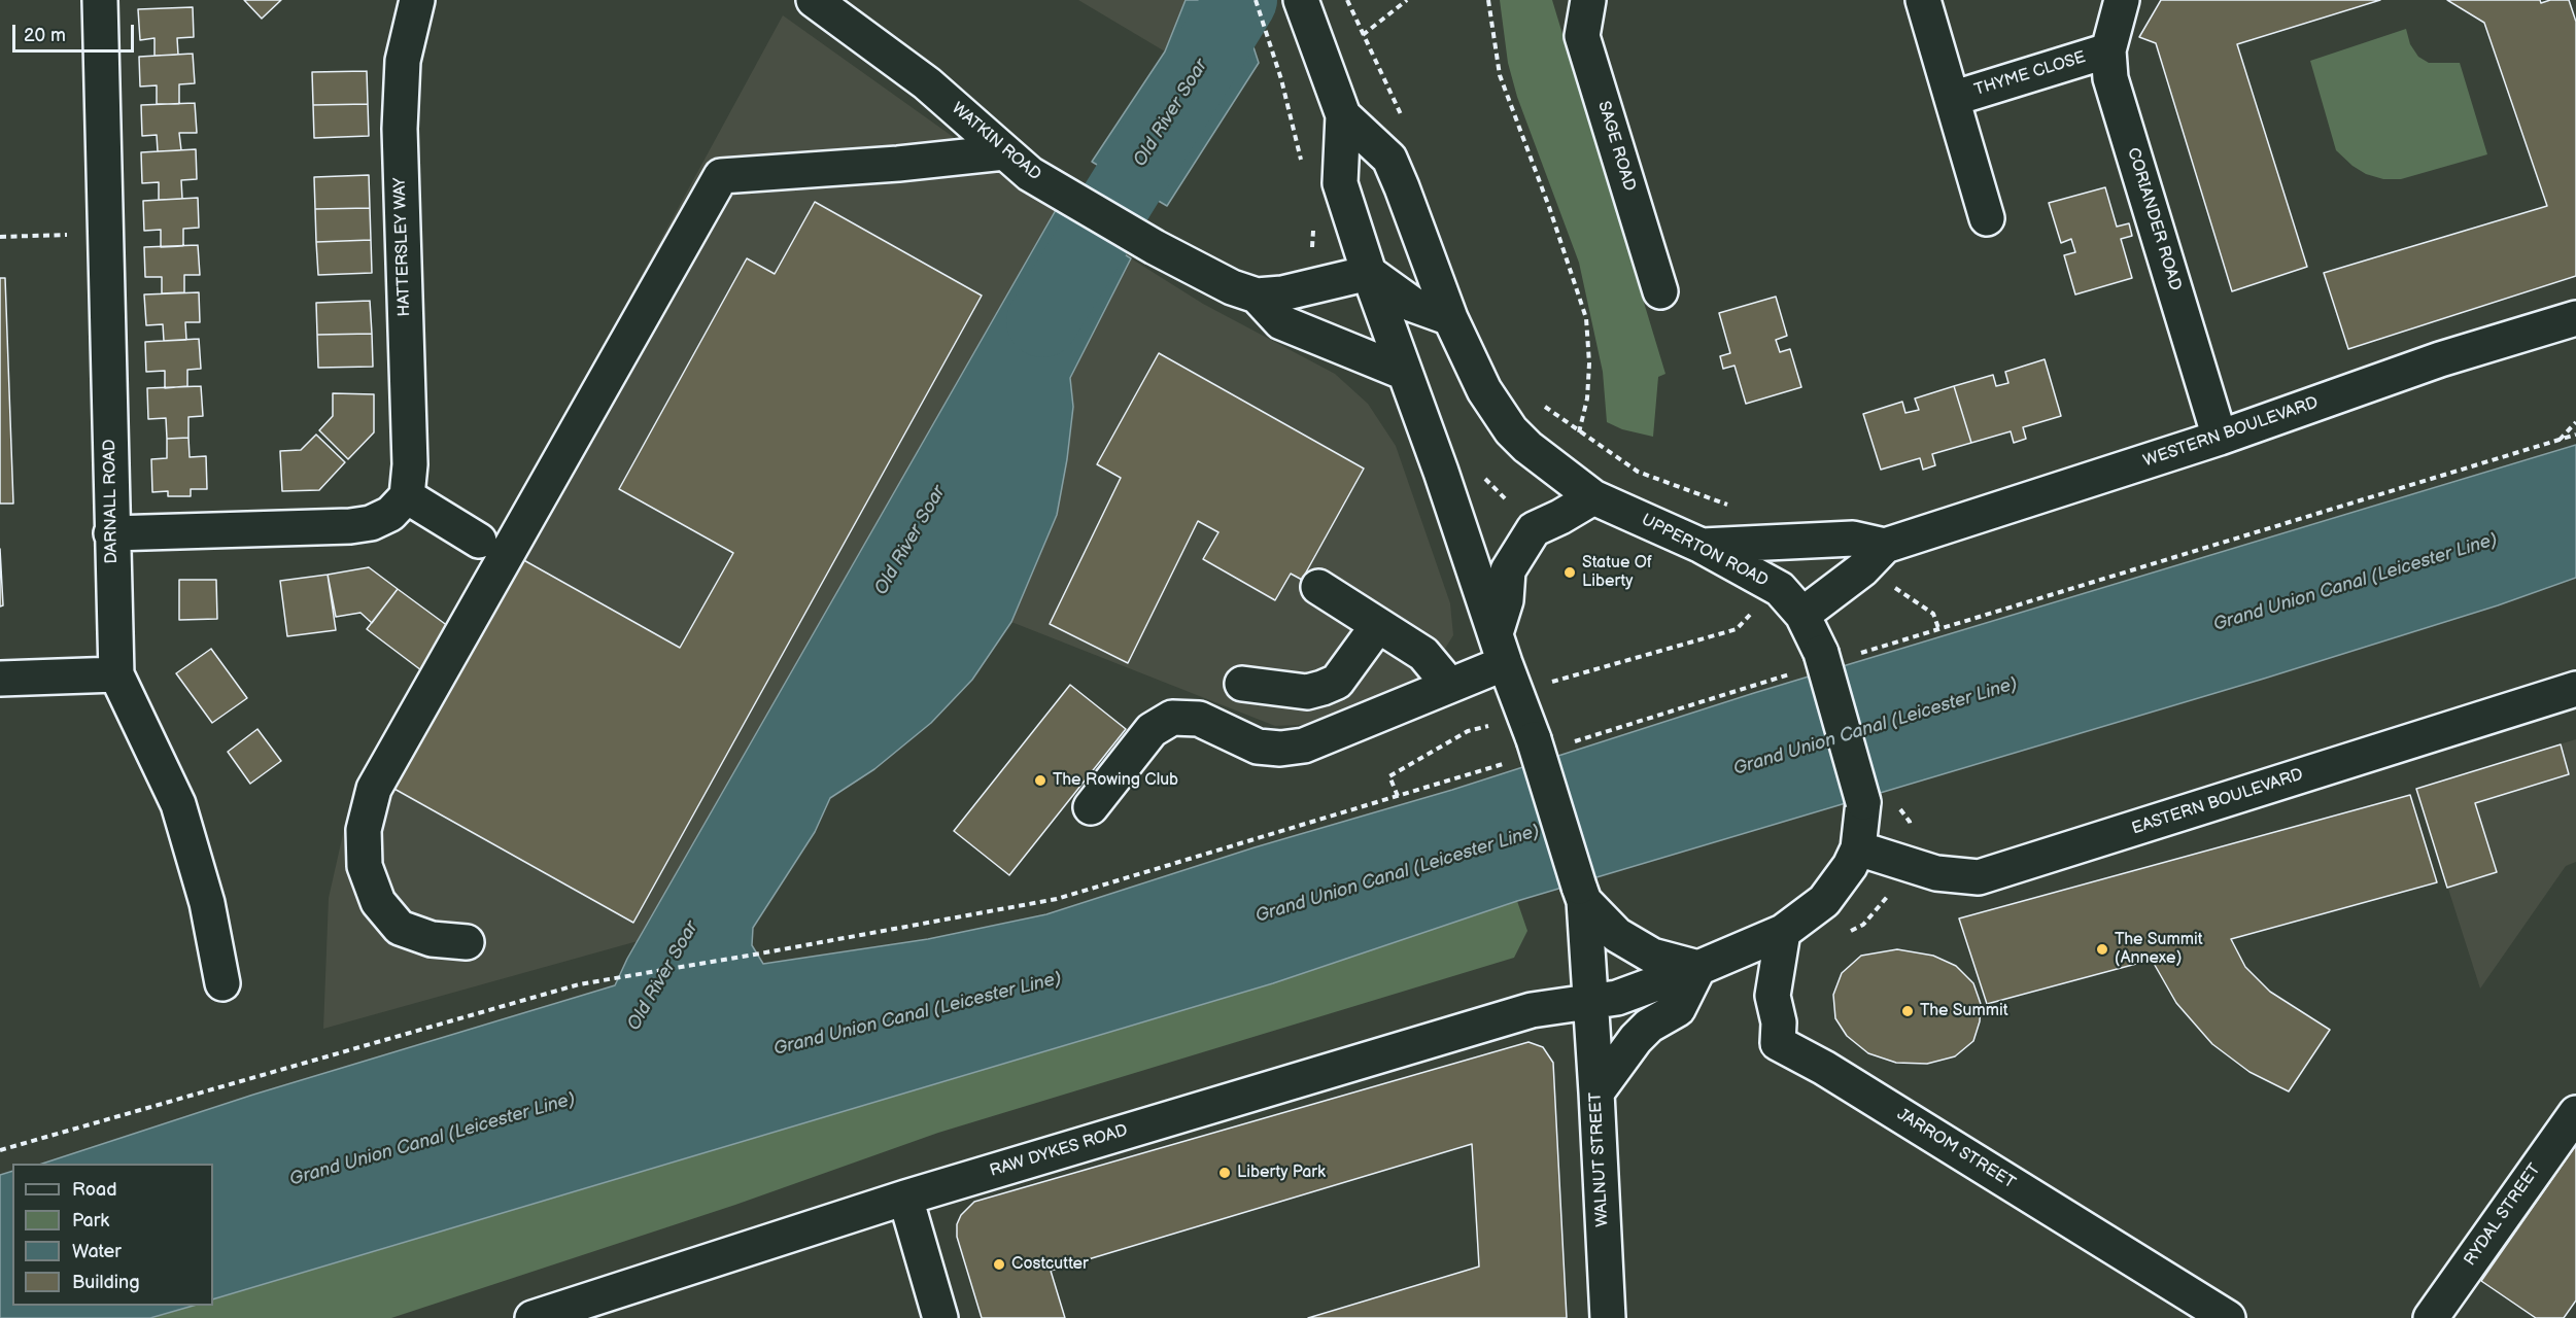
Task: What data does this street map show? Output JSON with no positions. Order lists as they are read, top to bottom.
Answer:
{
  "streets": {
    "street": [
      "THYME CLOSE",
      "WATKIN ROAD",
      "SAGE ROAD",
      "CORIANDER ROAD",
      "HATTERSLEY WAY",
      "WESTERN BOULEVARD",
      "DARNALL ROAD",
      "UPPERTON ROAD",
      "EASTERN BOULEVARD",
      "JARROM STREET",
      "RAW DYKES ROAD",
      "WALNUT STREET",
      "RYDAL STREET"
    ]
  },
  "crossings": [
    ["THYME CLOSE", "CORIANDER ROAD"],
    ["WATKIN ROAD", "UPPERTON ROAD"],
    ["CORIANDER ROAD", "WESTERN BOULEVARD"],
    ["WESTERN BOULEVARD", "UPPERTON ROAD"],
    ["UPPERTON ROAD", "EASTERN BOULEVARD"],
    ["UPPERTON ROAD", "JARROM STREET"],
    ["UPPERTON ROAD", "RAW DYKES ROAD"],
    ["UPPERTON ROAD", "WALNUT STREET"],
    ["RAW DYKES ROAD", "WALNUT STREET"]
  ],
  "water": ["Old River Soar", "Grand Union Canal (Leicester Line)"],
  "places": [
    "Statue Of Liberty",
    "The Rowing Club",
    "The Summit (Annexe)",
    "The Summit",
    "Liberty Park",
    "Costcutter"
  ],
  "legend": [
    "Road",
    "Park",
    "Water",
    "Building"
  ],
  "scale_bar": "20 m"
}
